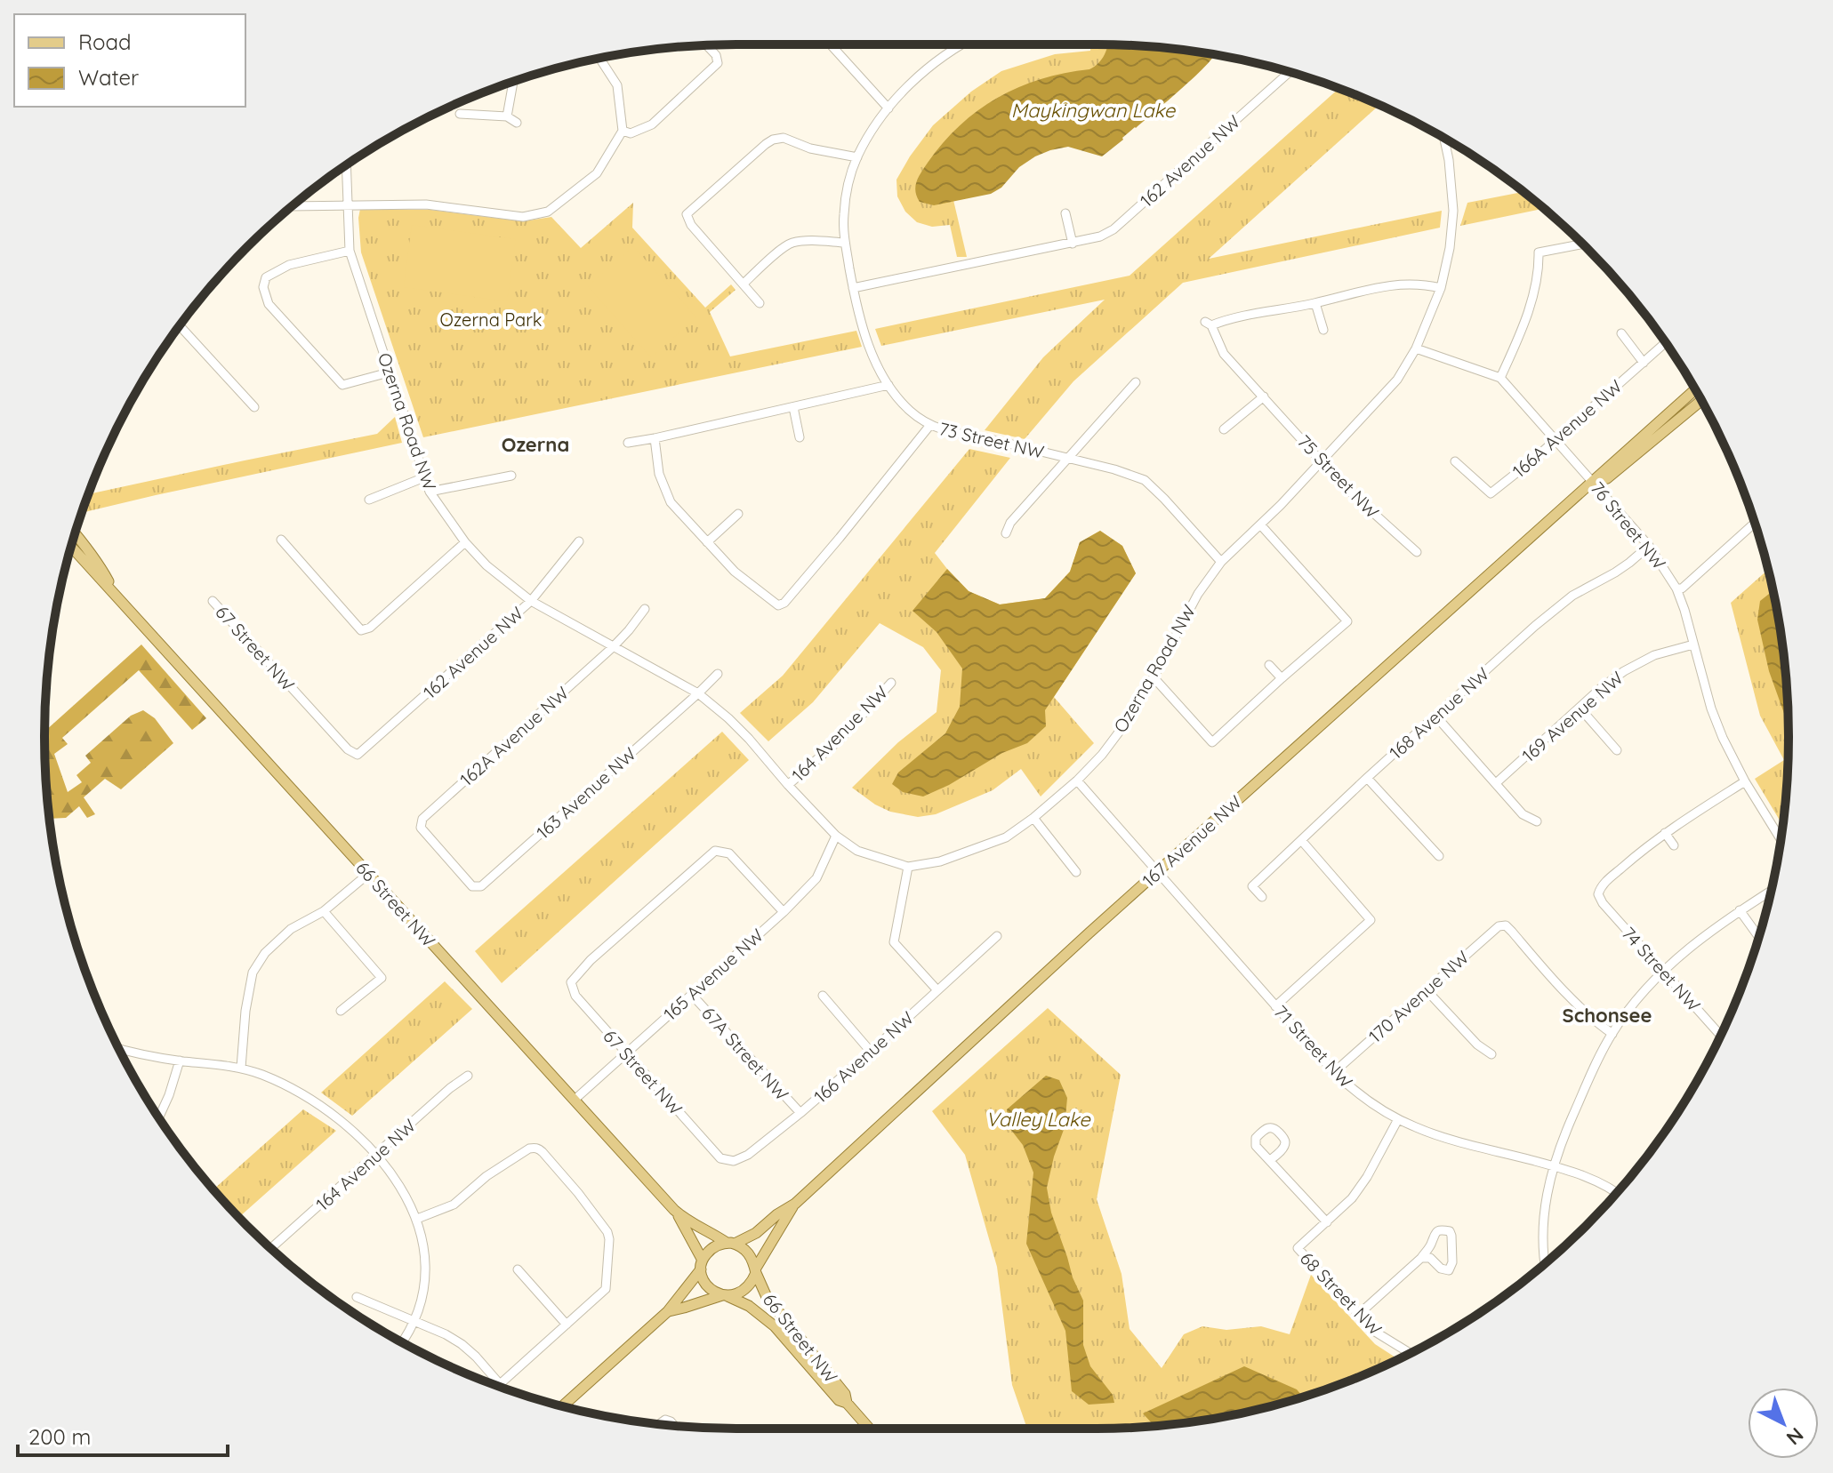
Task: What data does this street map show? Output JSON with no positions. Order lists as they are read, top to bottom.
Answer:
{
  "streets": {
    "main road": ["167 Avenue NW", "66 Street NW"],
    "street": [
      "162 Avenue NW",
      "Ozerna Road NW",
      "166A Avenue NW",
      "73 Street NW",
      "75 Street NW",
      "76 Street NW",
      "67 Street NW",
      "168 Avenue NW",
      "169 Avenue NW",
      "164 Avenue NW",
      "162A Avenue NW",
      "163 Avenue NW",
      "74 Street NW",
      "165 Avenue NW",
      "170 Avenue NW",
      "71 Street NW",
      "67A Street NW",
      "166 Avenue NW",
      "68 Street NW"
    ]
  },
  "crossings": [
    ["162 Avenue NW", "Ozerna Road NW"],
    ["162 Avenue NW", "73 Street NW"],
    ["162 Avenue NW", "67 Street NW"],
    ["Ozerna Road NW", "73 Street NW"],
    ["Ozerna Road NW", "75 Street NW"],
    ["Ozerna Road NW", "76 Street NW"],
    ["Ozerna Road NW", "164 Avenue NW"],
    ["Ozerna Road NW", "162A Avenue NW"],
    ["Ozerna Road NW", "163 Avenue NW"],
    ["Ozerna Road NW", "165 Avenue NW"],
    ["Ozerna Road NW", "71 Street NW"],
    ["166A Avenue NW", "76 Street NW"],
    ["76 Street NW", "168 Avenue NW"],
    ["76 Street NW", "169 Avenue NW"],
    ["76 Street NW", "167 Avenue NW"],
    ["67 Street NW", "165 Avenue NW"],
    ["67 Street NW", "166 Avenue NW"],
    ["162A Avenue NW", "163 Avenue NW"],
    ["167 Avenue NW", "66 Street NW"],
    ["167 Avenue NW", "71 Street NW"],
    ["66 Street NW", "165 Avenue NW"],
    ["165 Avenue NW", "67A Street NW"],
    ["170 Avenue NW", "71 Street NW"],
    ["67A Street NW", "166 Avenue NW"]
  ],
  "districts": ["Ozerna", "Schonsee"],
  "water": ["Maykingwan Lake", "Valley Lake"],
  "parks": ["Ozerna Park"],
  "legend": ["Road", "Water"],
  "scale_bar": "200 m",
  "north": "bottom right"
}
